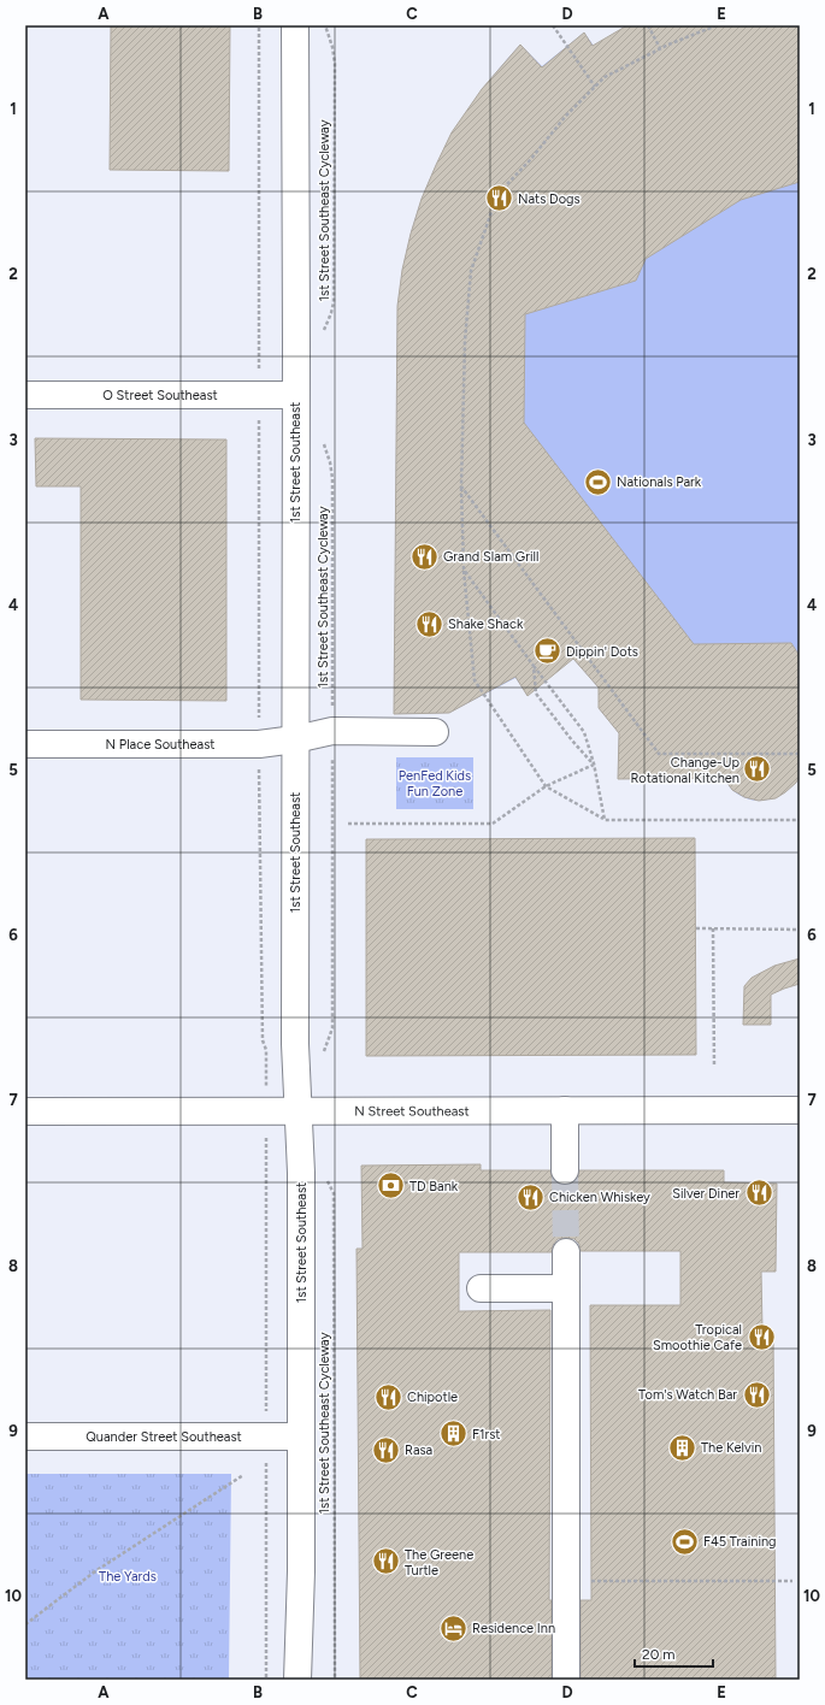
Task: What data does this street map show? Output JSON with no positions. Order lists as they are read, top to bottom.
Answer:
{
  "streets": {
    "street": [
      "O Street Southeast",
      "1st Street Southeast",
      "N Place Southeast",
      "N Street Southeast",
      "Quander Street Southeast"
    ],
    "path": ["1st Street Southeast Cycleway"]
  },
  "crossings": [
    ["O Street Southeast", "1st Street Southeast"],
    ["1st Street Southeast", "N Place Southeast"],
    ["1st Street Southeast", "N Street Southeast"],
    ["1st Street Southeast", "Quander Street Southeast"]
  ],
  "parks": ["PenFed Kids Fun Zone", "The Yards"],
  "places": {
    "restaurant": [
      "Nats Dogs",
      "Grand Slam Grill",
      "Shake Shack",
      "Change-Up Rotational Kitchen",
      "Silver Diner",
      "Chicken Whiskey",
      "Tropical Smoothie Cafe",
      "Tom's Watch Bar",
      "Chipotle",
      "Rasa",
      "The Greene Turtle"
    ],
    "sports": ["Nationals Park", "F45 Training"],
    "cafe": ["Dippin' Dots"],
    "bank": ["TD Bank"],
    "building": ["F1rst", "The Kelvin"],
    "hotel": ["Residence Inn"]
  },
  "scale_bar": "20 m",
  "grid": {
    "columns": [
      "A",
      "B",
      "C",
      "D",
      "E"
    ],
    "rows": [
      "1",
      "2",
      "3",
      "4",
      "5",
      "6",
      "7",
      "8",
      "9",
      "10"
    ]
  }
}
